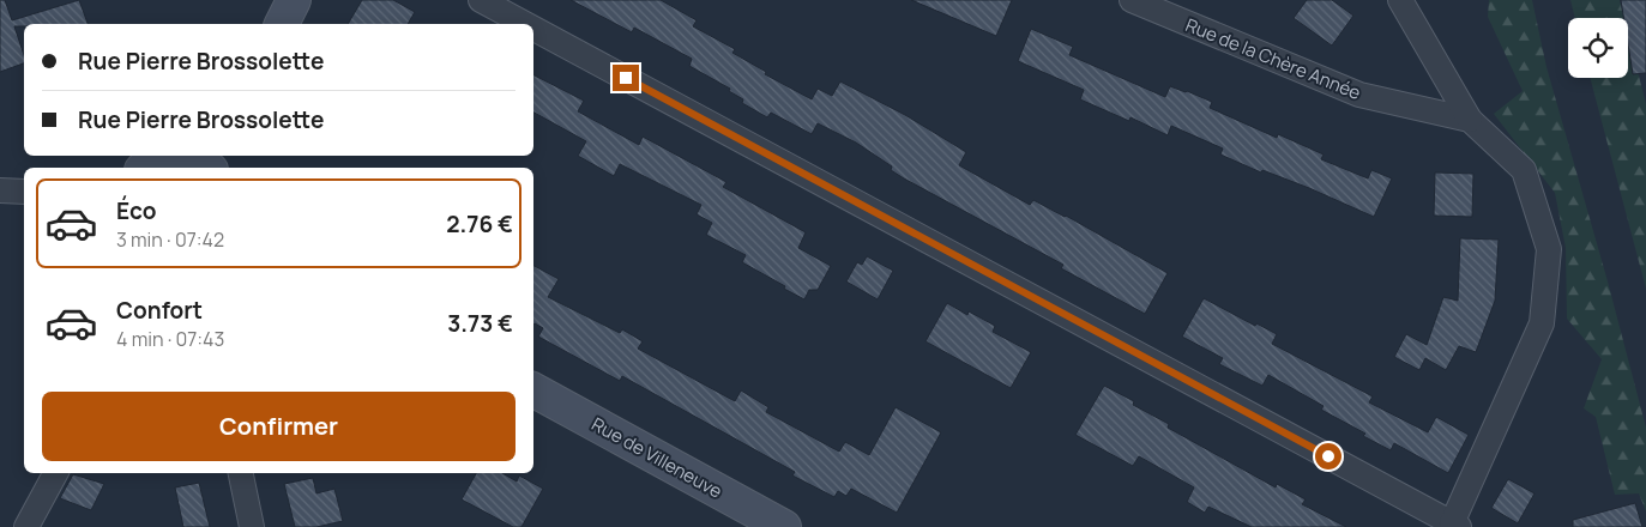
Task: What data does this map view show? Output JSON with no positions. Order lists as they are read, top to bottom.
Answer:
{
  "streets": {
    "street": ["Rue de la Chère Année", "Rue de Villeneuve"]
  },
  "page": {
    "banner": ["Rue Pierre Brossolette", "Rue Pierre Brossolette"],
    "list": [
      {
        "name": "Éco",
        "note": "3 min · 07:42",
        "value": "2.76 €"
      },
      {
        "name": "Confort",
        "note": "4 min · 07:43",
        "value": "3.73 €"
      }
    ],
    "buttons": "Confirmer"
  }
}
